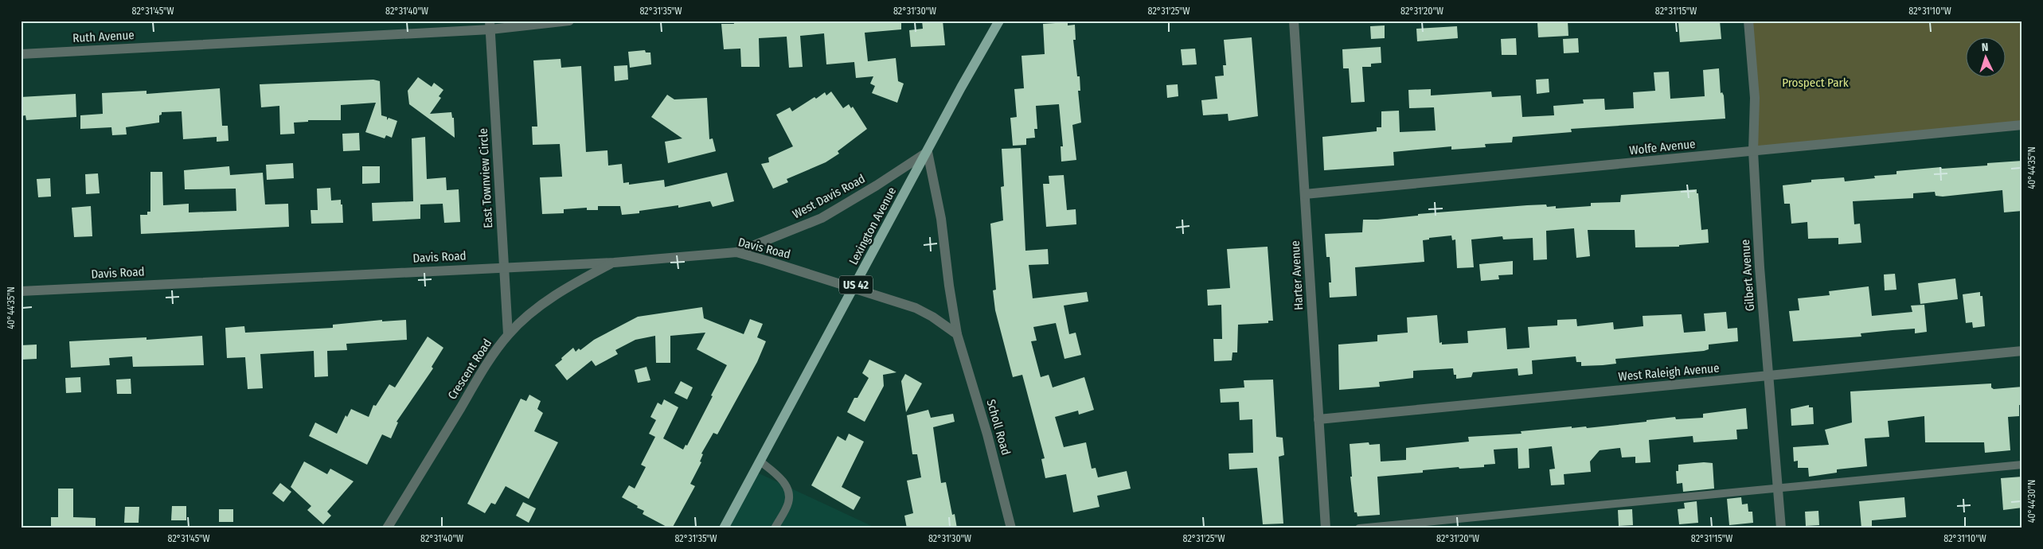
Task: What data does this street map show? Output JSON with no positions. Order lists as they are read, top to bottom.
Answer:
{
  "streets": {
    "main road": ["Lexington Avenue", "US 42"],
    "street": [
      "Ruth Avenue",
      "Wolfe Avenue",
      "East Townview Circle",
      "West Davis Road",
      "Davis Road",
      "Harter Avenue",
      "Gilbert Avenue",
      "Crescent Road",
      "West Raleigh Avenue",
      "Scholl Road"
    ]
  },
  "crossings": [
    ["Ruth Avenue", "East Townview Circle"],
    ["Wolfe Avenue", "Harter Avenue"],
    ["Wolfe Avenue", "Gilbert Avenue"],
    ["East Townview Circle", "Davis Road"],
    ["East Townview Circle", "Crescent Road"],
    ["West Davis Road", "Lexington Avenue"],
    ["West Davis Road", "Davis Road"],
    ["West Davis Road", "Scholl Road"],
    ["Lexington Avenue", "Davis Road"],
    ["Lexington Avenue", "Scholl Road"],
    ["Davis Road", "Crescent Road"],
    ["Harter Avenue", "West Raleigh Avenue"],
    ["Gilbert Avenue", "West Raleigh Avenue"]
  ],
  "parks": ["Prospect Park"],
  "north": "top",
  "coordinates": [
    "82°31'45\"W",
    "82°31'40\"W",
    "82°31'35\"W",
    "82°31'30\"W",
    "82°31'25\"W",
    "82°31'20\"W",
    "82°31'15\"W",
    "82°31'10\"W",
    "40°44'35\"N",
    "40°44'30\"N"
  ]
}
